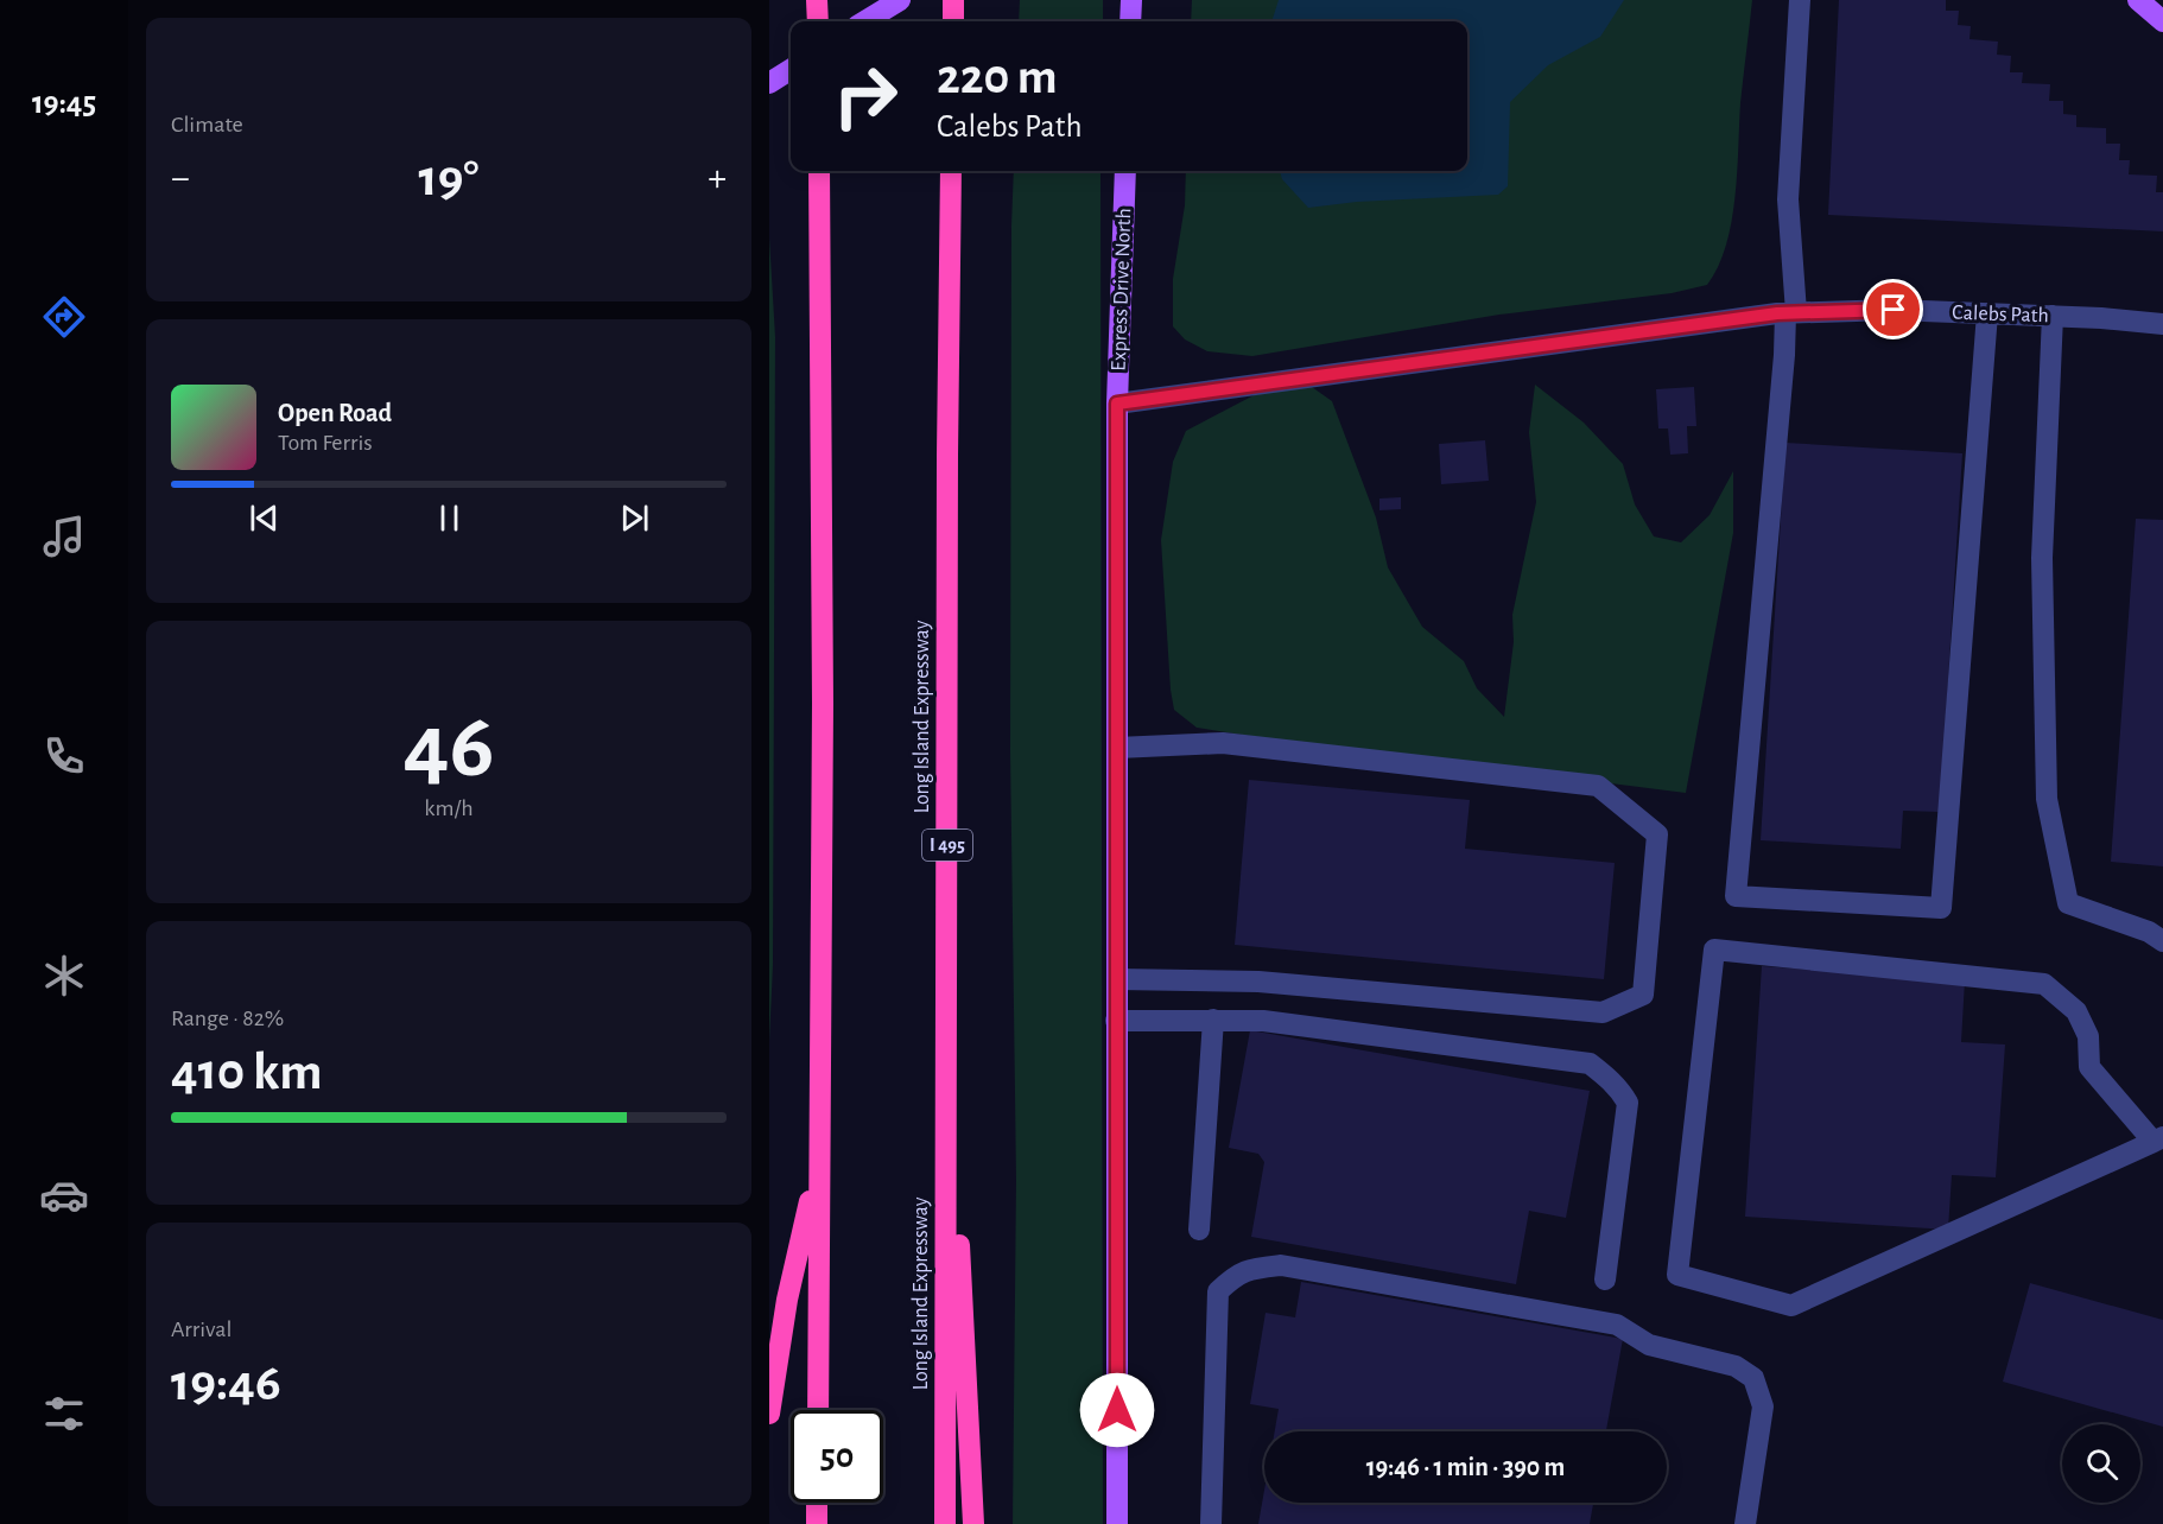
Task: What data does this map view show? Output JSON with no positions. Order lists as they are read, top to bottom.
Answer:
{
  "streets": {
    "highway": ["Long Island Expressway", "I 495"],
    "main road": ["Express Drive North"],
    "street": ["Calebs Path"]
  },
  "crossings": [
    ["Express Drive North", "Calebs Path"]
  ],
  "page": {
    "tabs": "19:45",
    "tile": [
      "Climate",
      ["46", "km/h"],
      ["Range · 82%", "410 km"],
      ["Arrival", "19:46"]
    ],
    "turn": ["220 m", "Calebs Path"],
    "heat": ["−", "19°", "+"],
    "song": ["Open Road", "Tom Ferris"],
    "limit": "50",
    "trip": "19:46 · 1 min · 390 m"
  }
}
